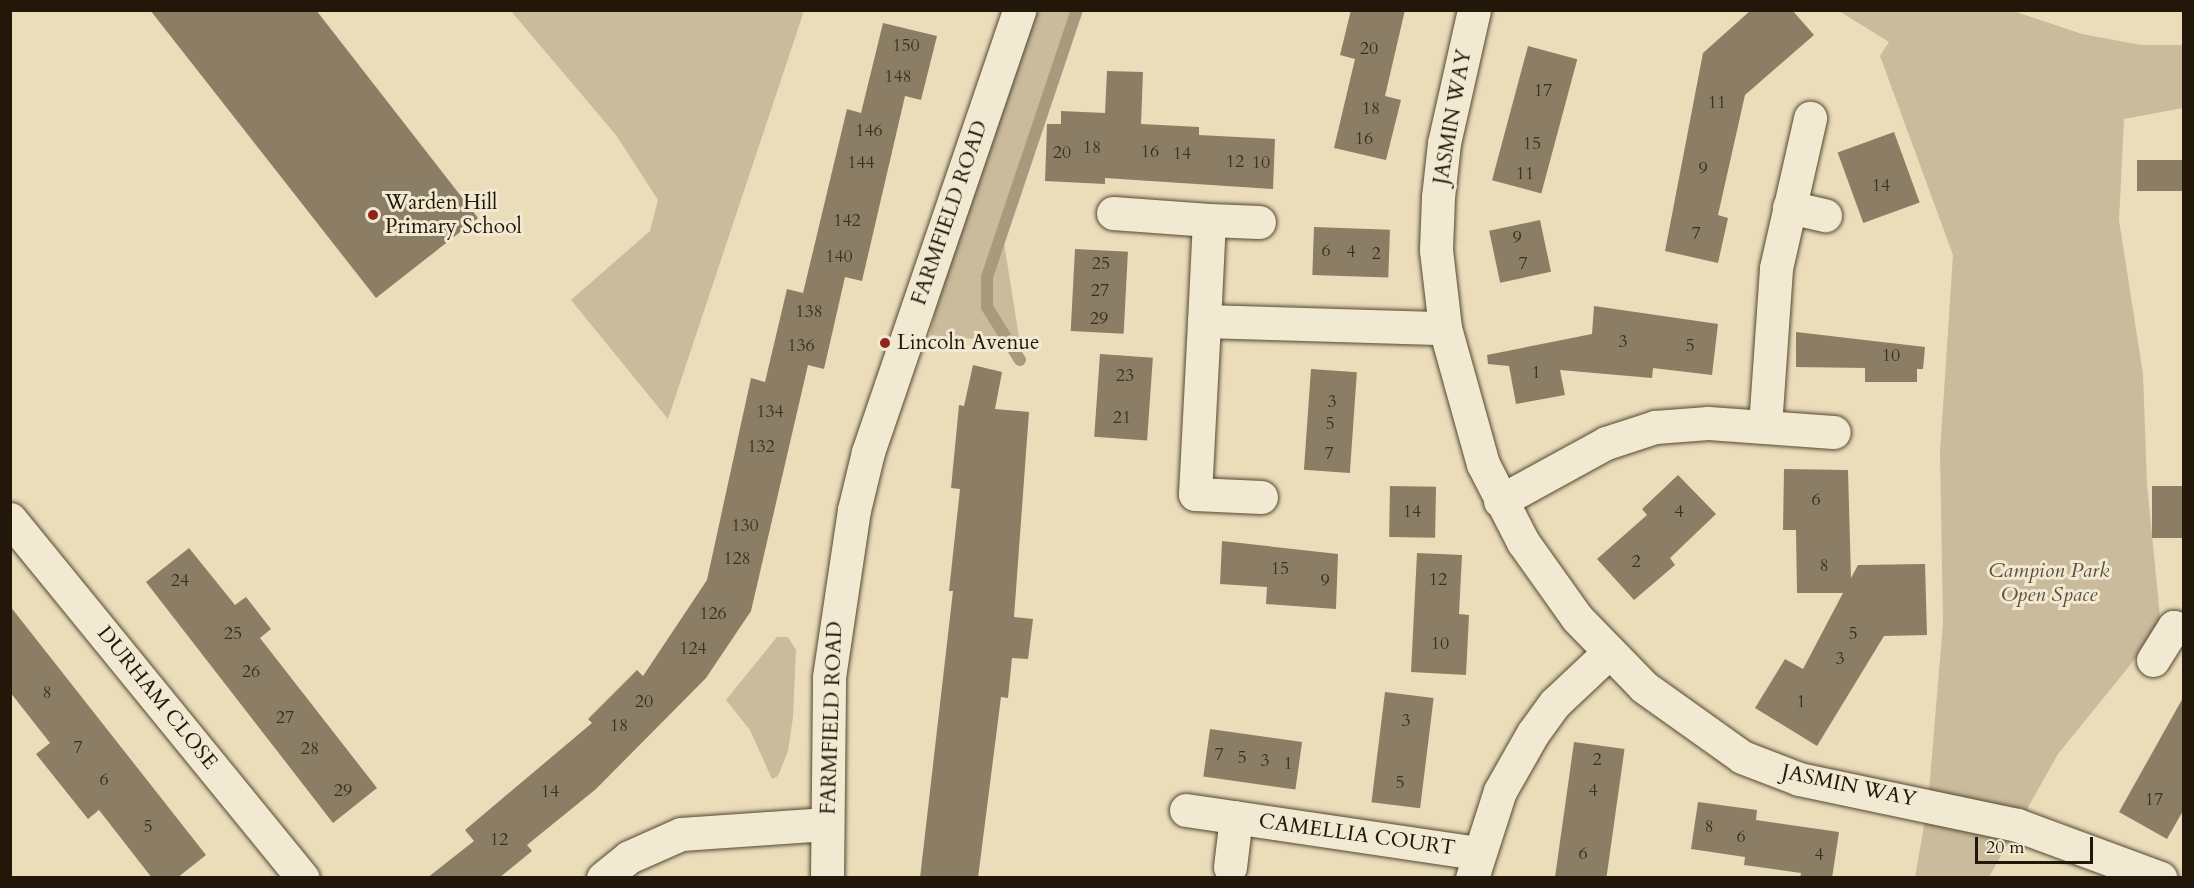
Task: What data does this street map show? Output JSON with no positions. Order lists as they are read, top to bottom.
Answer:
{
  "streets": {
    "street": [
      "JASMIN WAY",
      "FARMFIELD ROAD",
      "DURHAM CLOSE",
      "CAMELLIA COURT"
    ]
  },
  "parks": ["Campion Park Open Space"],
  "places": ["Warden Hill Primary School", "Lincoln Avenue"],
  "house_numbers": [
    "150",
    "20",
    "148",
    "17",
    "11",
    "18",
    "146",
    "16",
    "15",
    "18",
    "16",
    "20",
    "14",
    "12",
    "144",
    "10",
    "9",
    "11",
    "14",
    "142",
    "7",
    "9",
    "6",
    "4",
    "2",
    "140",
    "25",
    "7",
    "27",
    "138",
    "29",
    "3",
    "136",
    "5",
    "10",
    "1",
    "23",
    "3",
    "134",
    "21",
    "5",
    "132",
    "7",
    "6",
    "14",
    "4",
    "130",
    "128",
    "2",
    "8",
    "15",
    "12",
    "24",
    "9",
    "126",
    "25",
    "5",
    "10",
    "124",
    "3",
    "26",
    "8",
    "20",
    "1",
    "27",
    "3",
    "18",
    "7",
    "28",
    "7",
    "5",
    "2",
    "3",
    "1",
    "6",
    "5",
    "29",
    "4",
    "14",
    "17",
    "5",
    "8",
    "6",
    "12",
    "6",
    "4"
  ],
  "scale_bar": "20 m"
}
